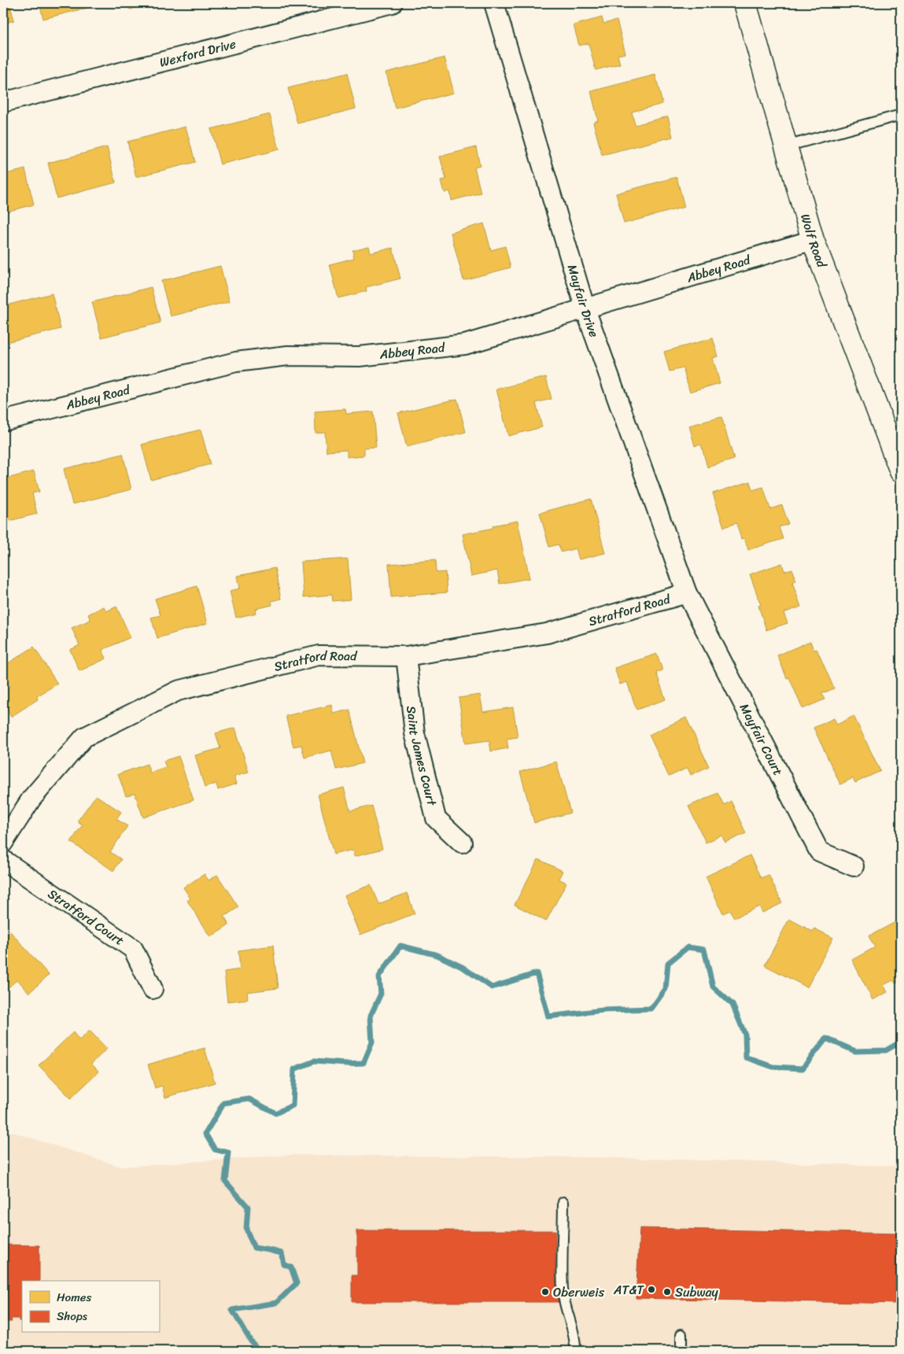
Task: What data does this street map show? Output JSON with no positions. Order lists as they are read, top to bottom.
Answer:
{
  "streets": {
    "main road": ["Wolf Road"],
    "street": [
      "Wexford Drive",
      "Abbey Road",
      "Mayfair Drive",
      "Stratford Road",
      "Mayfair Court",
      "Saint James Court",
      "Stratford Court"
    ]
  },
  "crossings": [
    ["Wolf Road", "Abbey Road"],
    ["Abbey Road", "Mayfair Drive"],
    ["Mayfair Drive", "Stratford Road"],
    ["Mayfair Drive", "Mayfair Court"],
    ["Stratford Road", "Mayfair Court"],
    ["Stratford Road", "Saint James Court"]
  ],
  "places": ["AT&T", "Oberweis", "Subway"],
  "legend": ["Homes", "Shops"]
}
